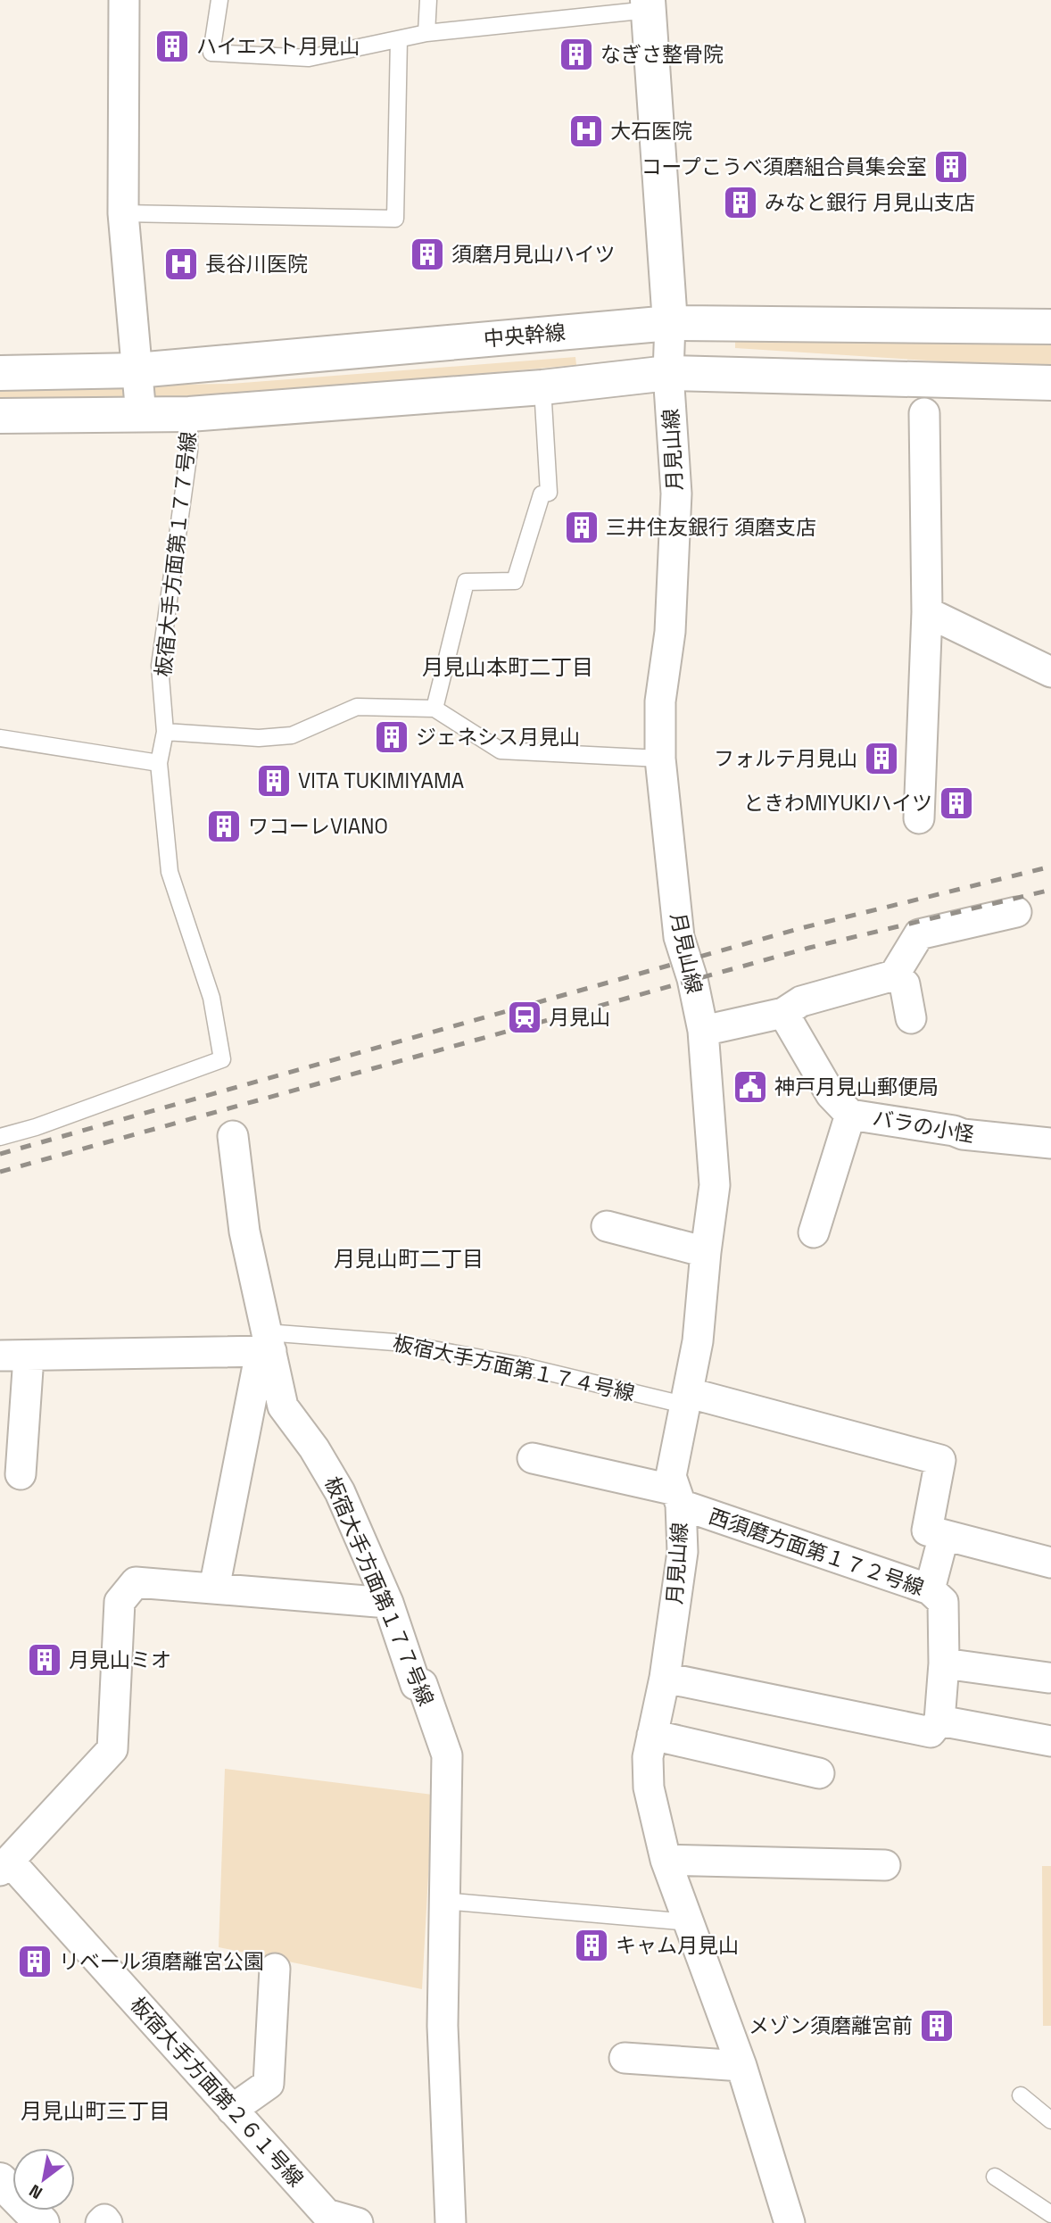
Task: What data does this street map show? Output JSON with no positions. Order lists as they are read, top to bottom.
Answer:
{
  "streets": {
    "street": [
      "中央幹線",
      "月見山線",
      "板宿大手方面第１７７号線",
      "バラの小怪",
      "西須磨方面第１７２号線",
      "板宿大手方面第２６１号線"
    ],
    "lane": ["板宿大手方面第１７４号線"]
  },
  "crossings": [
    ["中央幹線", "月見山線"],
    ["月見山線", "板宿大手方面第１７４号線"],
    ["月見山線", "西須磨方面第１７２号線"],
    ["板宿大手方面第１７７号線", "板宿大手方面第１７４号線"]
  ],
  "districts": ["月見山本町二丁目", "月見山町二丁目", "月見山町三丁目"],
  "places": {
    "building": [
      "ハイエスト月見山",
      "なぎさ整骨院",
      "コープこうべ須磨組合員集会室",
      "みなと銀行 月見山支店",
      "須磨月見山ハイツ",
      "三井住友銀行 須磨支店",
      "ジェネシス月見山",
      "フォルテ月見山",
      "VITA TUKIMIYAMA",
      "ときわMIYUKIハイツ",
      "ワコーレVIANO",
      "月見山ミオ",
      "キャム月見山",
      "リベール須磨離宮公園",
      "メゾン須磨離宮前"
    ],
    "hospital": ["大石医院", "長谷川医院"],
    "station": ["月見山"],
    "public building": ["神戸月見山郵便局"]
  },
  "north": "bottom left"
}
